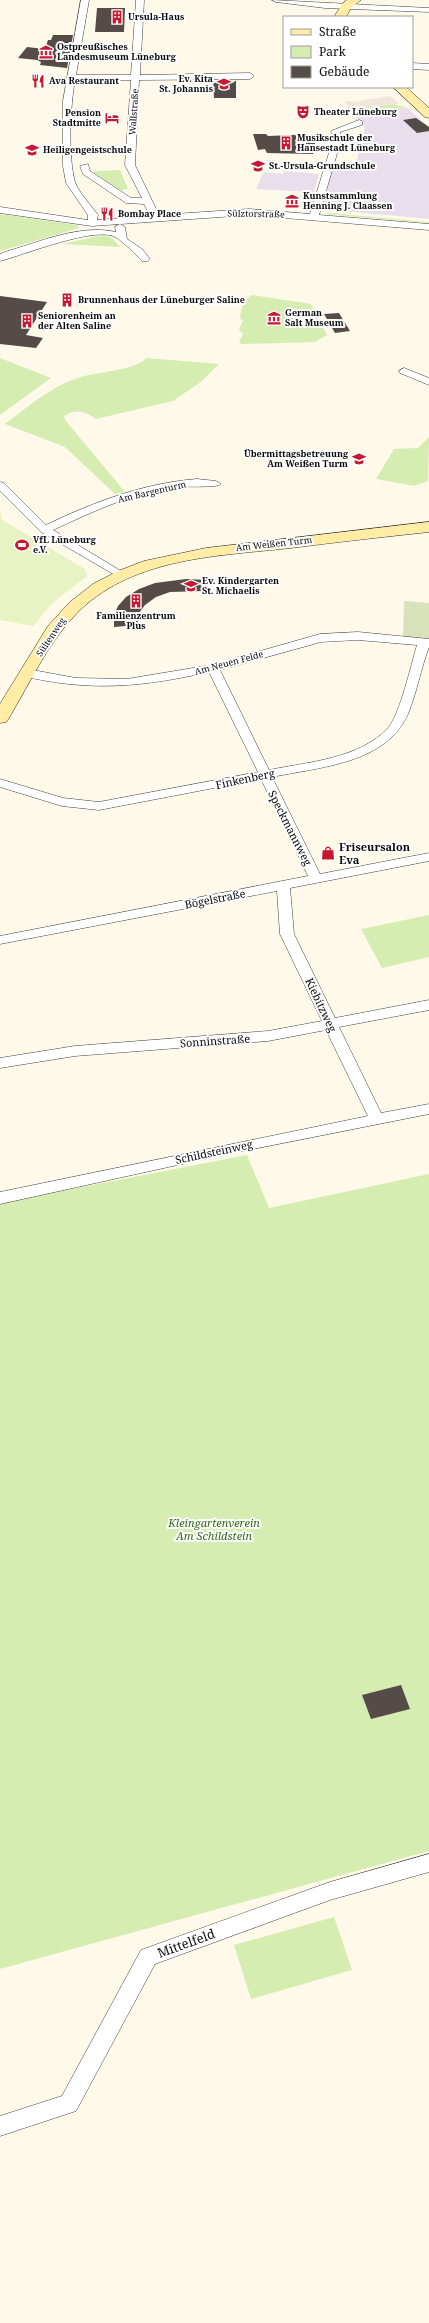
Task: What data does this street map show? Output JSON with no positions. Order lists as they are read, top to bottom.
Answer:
{
  "streets": {
    "main road": ["Am Weißen Turm", "Sültenweg"],
    "street": [
      "Wallstraße",
      "Sülztorstraße",
      "Am Bargenturm",
      "Am Neuen Felde",
      "Finkenberg",
      "Speckmannweg",
      "Bögelstraße",
      "Kiebitzweg",
      "Sonninstraße",
      "Schildsteinweg",
      "Mittelfeld"
    ]
  },
  "crossings": [
    ["Wallstraße", "Sülztorstraße"],
    ["Am Weißen Turm", "Sültenweg"],
    ["Sültenweg", "Am Neuen Felde"],
    ["Am Neuen Felde", "Finkenberg"],
    ["Am Neuen Felde", "Speckmannweg"],
    ["Finkenberg", "Speckmannweg"],
    ["Speckmannweg", "Bögelstraße"],
    ["Bögelstraße", "Kiebitzweg"],
    ["Kiebitzweg", "Sonninstraße"],
    ["Kiebitzweg", "Schildsteinweg"]
  ],
  "parks": ["Kleingartenverein Am Schildstein"],
  "places": {
    "building": [
      "Ursula-Haus",
      "Musikschule der Hansestadt Lüneburg",
      "Brunnenhaus der Lüneburger Saline",
      "Seniorenheim an der Alten Saline",
      "Familienzentrum Plus"
    ],
    "museum": ["Ostpreußisches Landesmuseum Lüneburg", "Kunstsammlung Henning J. Claassen", "German Salt Museum"],
    "restaurant": ["Ava Restaurant", "Bombay Place"],
    "school or university": [
      "Ev. Kita St. Johannis",
      "Heiligengeistschule",
      "St.-Ursula-Grundschule",
      "Übermittagsbetreuung Am Weißen Turm",
      "Ev. Kindergarten St. Michaelis"
    ],
    "theatre": ["Theater Lüneburg"],
    "hotel": ["Pension Stadtmitte"],
    "sports": ["VfL Lüneburg e.V."],
    "shop": ["Friseursalon Eva"]
  },
  "legend": ["Straße", "Park", "Gebäude"]
}
